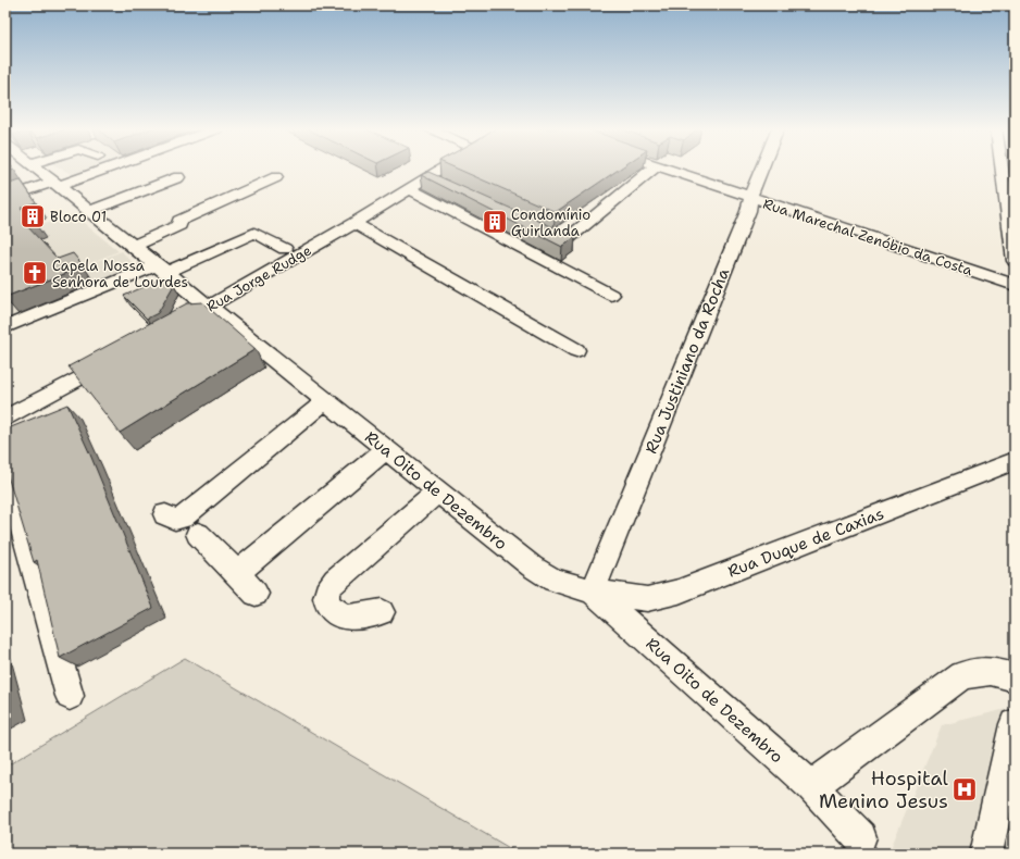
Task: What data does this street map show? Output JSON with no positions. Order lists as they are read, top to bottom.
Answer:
{
  "streets": {
    "street": [
      "Rua Marechal Zenóbio da Costa",
      "Rua Jorge Rudge",
      "Rua Justiniano da Rocha",
      "Rua Oito de Dezembro",
      "Rua Duque de Caxias"
    ]
  },
  "crossings": [
    ["Rua Marechal Zenóbio da Costa", "Rua Justiniano da Rocha"],
    ["Rua Jorge Rudge", "Rua Oito de Dezembro"],
    ["Rua Justiniano da Rocha", "Rua Oito de Dezembro"],
    ["Rua Justiniano da Rocha", "Rua Duque de Caxias"],
    ["Rua Oito de Dezembro", "Rua Duque de Caxias"]
  ],
  "places": {
    "building": ["Bloco 01", "Condomínio Guirlanda"],
    "church": ["Capela Nossa Senhora de Lourdes"],
    "hospital": ["Hospital Menino Jesus"]
  }
}
